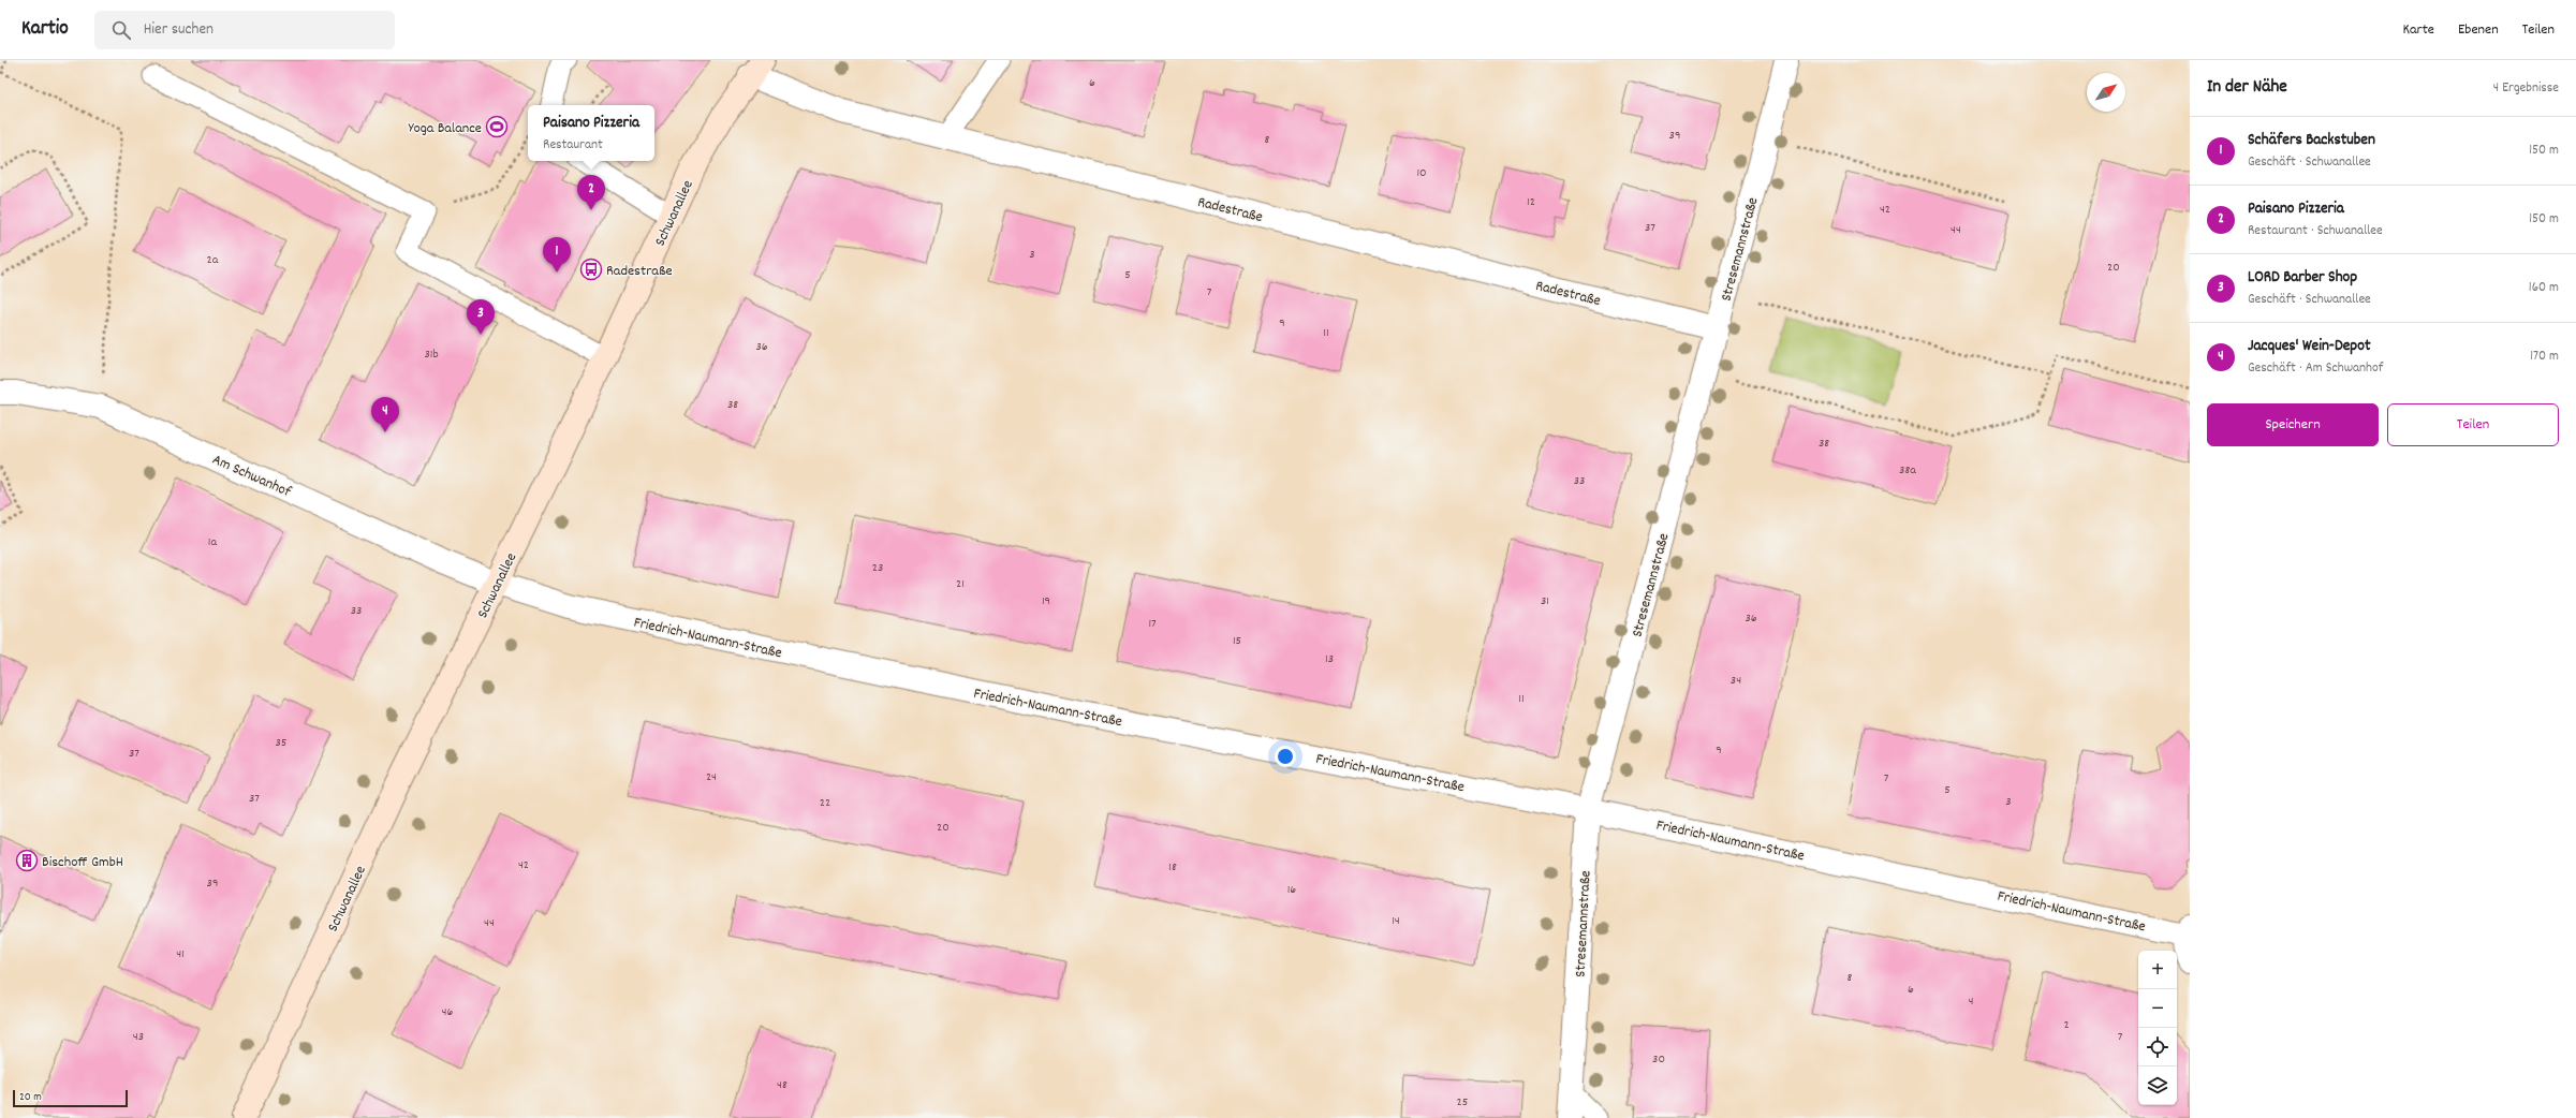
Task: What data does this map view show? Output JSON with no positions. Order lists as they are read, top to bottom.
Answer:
{
  "streets": {
    "main road": ["Schwanallee"],
    "street": [
      "Radestraße",
      "Stresemannstraße",
      "Am Schwanhof",
      "Friedrich-Naumann-Straße"
    ]
  },
  "crossings": [
    ["Radestraße", "Schwanallee"],
    ["Radestraße", "Stresemannstraße"],
    ["Schwanallee", "Am Schwanhof"],
    ["Schwanallee", "Friedrich-Naumann-Straße"],
    ["Stresemannstraße", "Friedrich-Naumann-Straße"],
    ["Am Schwanhof", "Friedrich-Naumann-Straße"]
  ],
  "places": {
    "sports": ["Yoga Balance"],
    "bus stop": ["Radestraße"],
    "building": ["Bischoff GmbH"]
  },
  "house_numbers": [
    "6",
    "39",
    "8",
    "10",
    "12",
    "42",
    "37",
    "44",
    "3",
    "2a",
    "20",
    "5",
    "7",
    "9",
    "11",
    "36",
    "31b",
    "38",
    "38",
    "38a",
    "33",
    "1a",
    "23",
    "21",
    "19",
    "31",
    "33",
    "36",
    "17",
    "15",
    "13",
    "34",
    "11",
    "35",
    "9",
    "37",
    "24",
    "7",
    "5",
    "37",
    "3",
    "22",
    "20",
    "42",
    "18",
    "39",
    "16",
    "14",
    "44",
    "41",
    "8",
    "6",
    "4",
    "46",
    "2",
    "43",
    "7",
    "30",
    "48",
    "25"
  ],
  "scale_bar": "20 m",
  "north": "top right",
  "page": {
    "header": "Kartio",
    "search": "Hier suchen",
    "nav": ["Karte", "Ebenen", "Teilen"],
    "heading": ["In der Nähe", "4 Ergebnisse"],
    "popup": ["Paisano Pizzeria", "Restaurant"],
    "list": [
      {
        "mark": "1",
        "name": "Schäfers Backstuben",
        "note": "Geschäft · Schwanallee",
        "value": "150 m"
      },
      {
        "mark": "2",
        "name": "Paisano Pizzeria",
        "note": "Restaurant · Schwanallee",
        "value": "150 m"
      },
      {
        "mark": "3",
        "name": "LORD Barber Shop",
        "note": "Geschäft · Schwanallee",
        "value": "160 m"
      },
      {
        "mark": "4",
        "name": "Jacques' Wein-Depot",
        "note": "Geschäft · Am Schwanhof",
        "value": "170 m"
      }
    ],
    "pins": [
      "2",
      "1",
      "3",
      "4"
    ],
    "buttons": ["Speichern", "Teilen"],
    "map_buttons": ["+", "−"],
    "scale": "20 m"
  }
}
